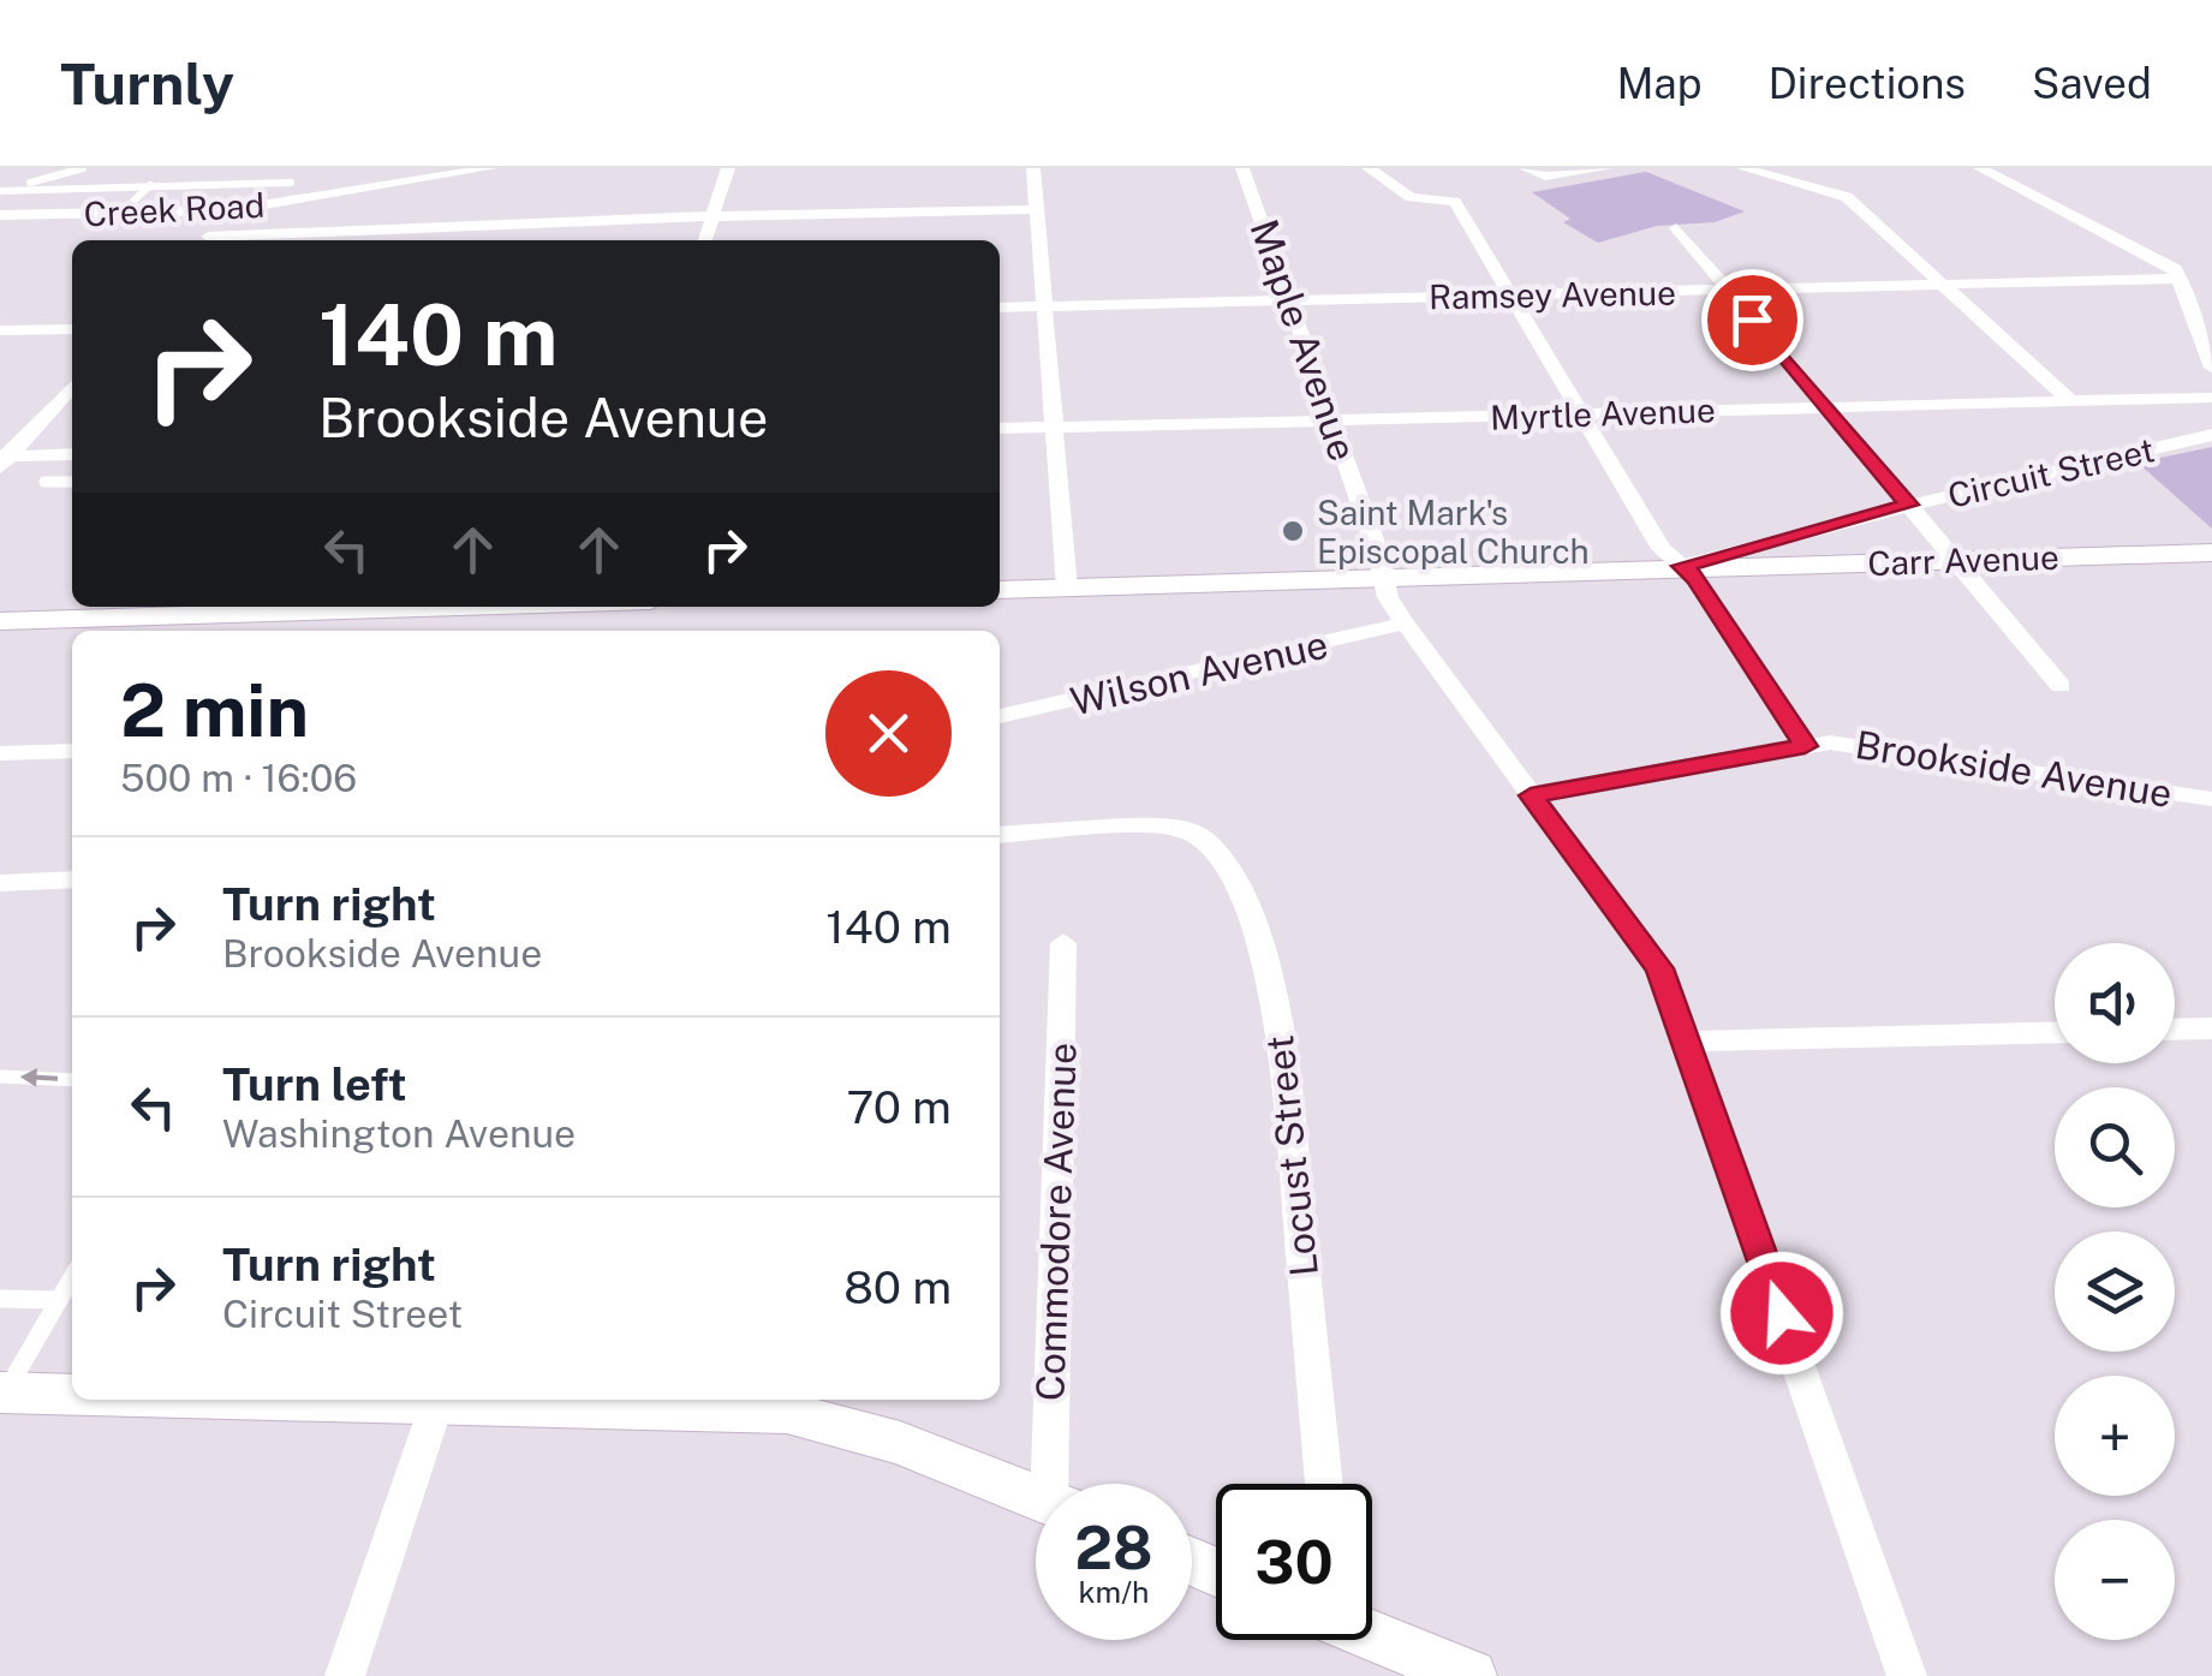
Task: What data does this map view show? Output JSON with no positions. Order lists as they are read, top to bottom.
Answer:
{
  "streets": {
    "street": [
      "Creek Road",
      "Ramsey Avenue",
      "Maple Avenue",
      "Myrtle Avenue",
      "Circuit Street",
      "Carr Avenue",
      "Wilson Avenue",
      "Brookside Avenue",
      "Locust Street",
      "Commodore Avenue"
    ]
  },
  "crossings": [
    ["Ramsey Avenue", "Maple Avenue"],
    ["Maple Avenue", "Myrtle Avenue"],
    ["Maple Avenue", "Carr Avenue"],
    ["Maple Avenue", "Wilson Avenue"],
    ["Maple Avenue", "Brookside Avenue"],
    ["Circuit Street", "Carr Avenue"]
  ],
  "places": ["Saint Mark's Episcopal Church"],
  "page": {
    "header": "Turnly",
    "nav": ["Map", "Directions", "Saved"],
    "turn": ["140 m", "Brookside Avenue"],
    "heading": ["2 min", "500 m · 16:06"],
    "list": [
      {
        "name": "Turn right",
        "note": "Brookside Avenue",
        "value": "140 m"
      },
      {
        "name": "Turn left",
        "note": "Washington Avenue",
        "value": "70 m"
      },
      {
        "name": "Turn right",
        "note": "Circuit Street",
        "value": "80 m"
      }
    ],
    "map_buttons": ["+", "−"],
    "speed": "28 km/h",
    "limit": "30"
  }
}
